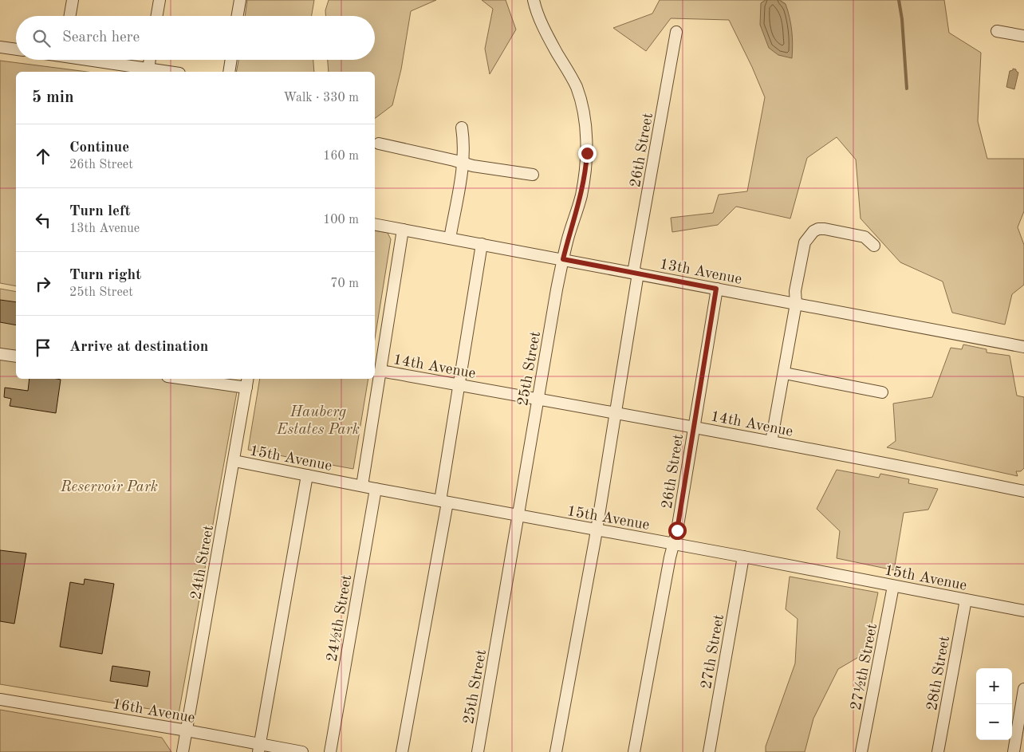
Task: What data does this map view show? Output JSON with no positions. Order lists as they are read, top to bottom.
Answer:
{
  "streets": {
    "street": [
      "26th Street",
      "13th Avenue",
      "14th Avenue",
      "25th Street",
      "15th Avenue",
      "24th Street",
      "24½th Street",
      "27th Street",
      "27½th Street",
      "28th Street",
      "16th Avenue"
    ]
  },
  "crossings": [
    ["26th Street", "13th Avenue"],
    ["26th Street", "14th Avenue"],
    ["26th Street", "15th Avenue"],
    ["13th Avenue", "25th Street"],
    ["14th Avenue", "25th Street"],
    ["25th Street", "15th Avenue"],
    ["15th Avenue", "24th Street"],
    ["15th Avenue", "24½th Street"],
    ["15th Avenue", "27th Street"],
    ["15th Avenue", "27½th Street"],
    ["15th Avenue", "28th Street"],
    ["24th Street", "16th Avenue"]
  ],
  "parks": ["Hauberg Estates Park", "Reservoir Park"],
  "page": {
    "search": "Search here",
    "heading": ["5 min", "Walk · 330 m"],
    "list": [
      ["Continue", "26th Street", "160 m"],
      ["Turn left", "13th Avenue", "100 m"],
      ["Turn right", "25th Street", "70 m"],
      "Arrive at destination"
    ],
    "map_buttons": ["+", "−"]
  }
}
